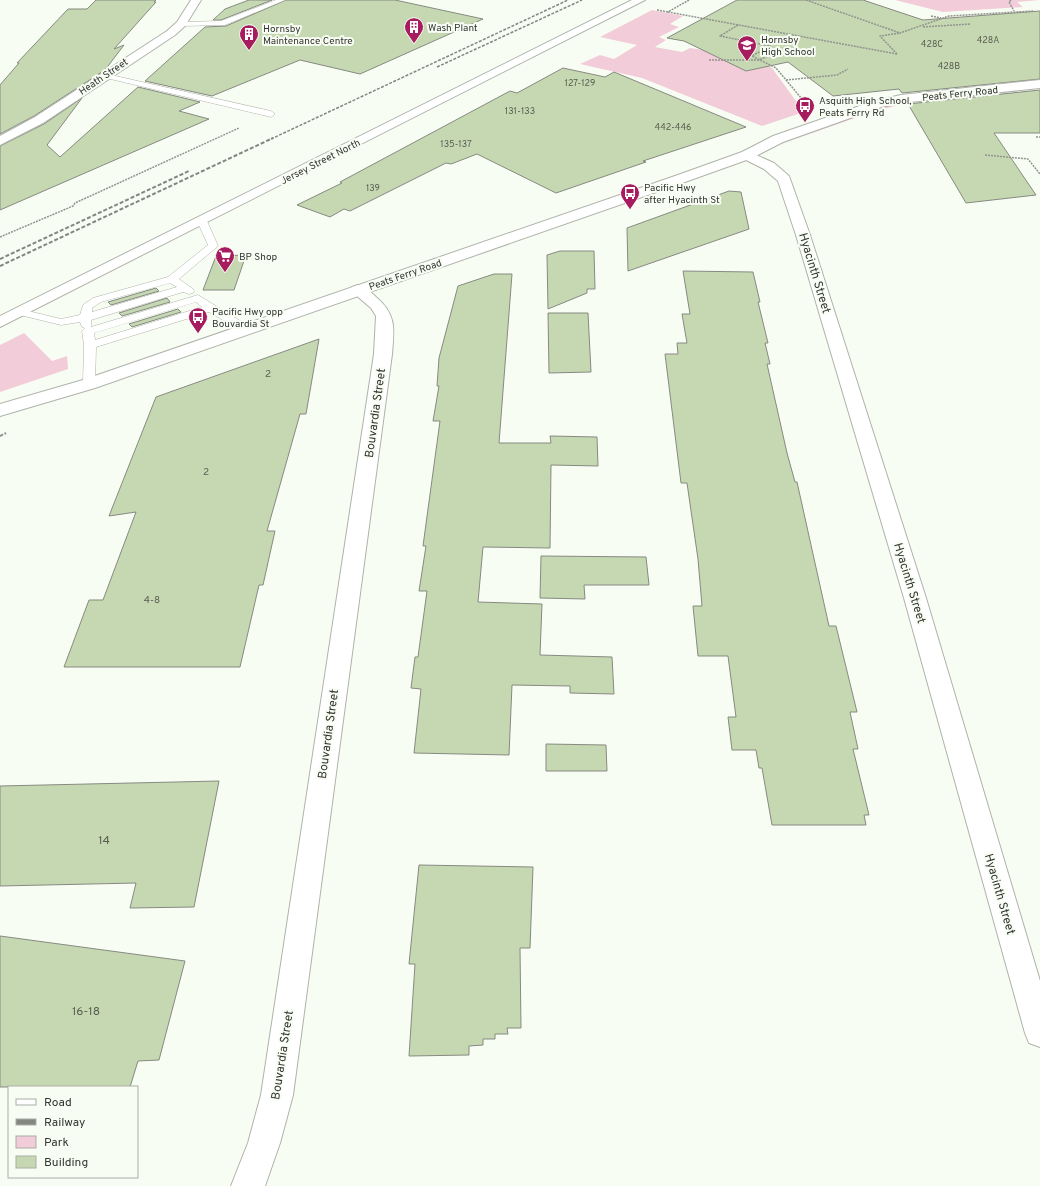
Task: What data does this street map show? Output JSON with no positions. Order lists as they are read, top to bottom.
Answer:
{
  "streets": {
    "main road": [
      "Heath Street",
      "Peats Ferry Road",
      "Jersey Street North",
      "Hyacinth Street",
      "Bouvardia Street"
    ]
  },
  "crossings": [
    ["Peats Ferry Road", "Hyacinth Street"],
    ["Peats Ferry Road", "Bouvardia Street"]
  ],
  "places": {
    "building": ["Wash Plant", "Hornsby Maintenance Centre"],
    "school or university": ["Hornsby High School"],
    "bus stop": ["Asquith High School, Peats Ferry Rd", "Pacific Hwy after Hyacinth St", "Pacific Hwy opp Bouvardia St"],
    "supermarket": ["BP Shop"]
  },
  "house_numbers": [
    "428A",
    "428C",
    "428B",
    "127-129",
    "131-133",
    "442-446",
    "135-137",
    "139",
    "2",
    "2",
    "4-8",
    "14",
    "16-18"
  ],
  "legend": [
    "Road",
    "Railway",
    "Park",
    "Building"
  ]
}
